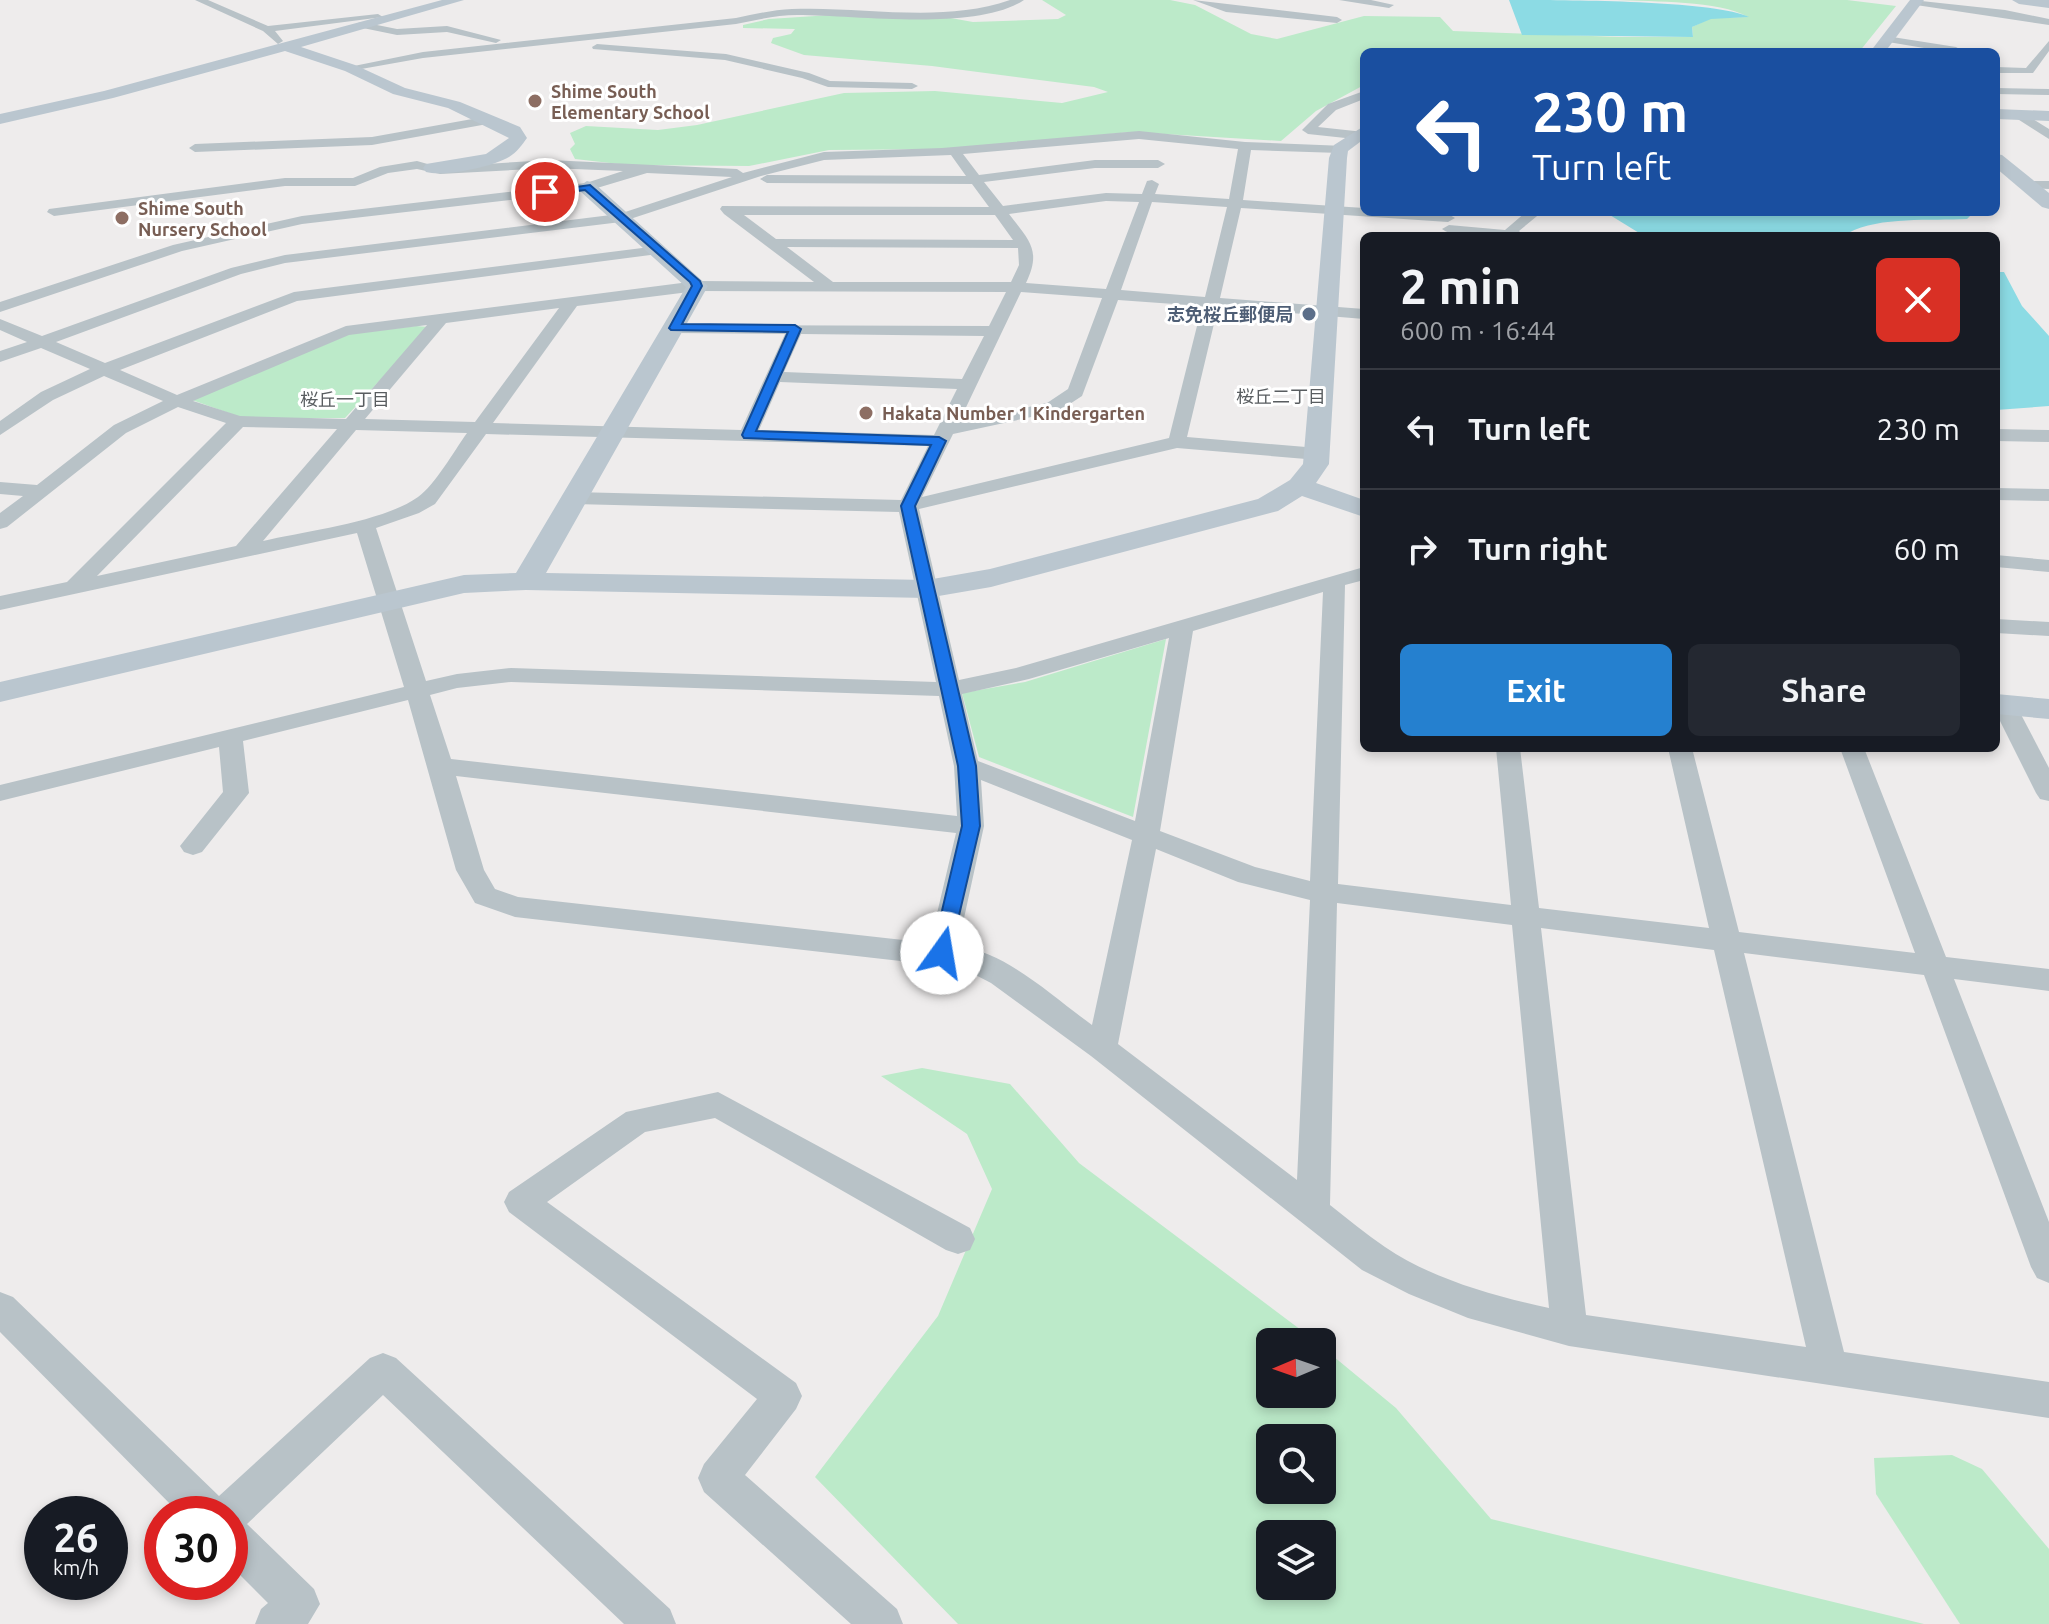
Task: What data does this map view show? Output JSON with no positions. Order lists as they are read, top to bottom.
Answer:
{
  "districts": ["桜丘二丁目", "桜丘一丁目"],
  "places": [
    "Shime South Elementary School",
    "Shime South Nursery School",
    "志免桜丘郵便局",
    "Hakata Number 1 Kindergarten"
  ],
  "north": "left",
  "page": {
    "turn": ["230 m", "Turn left"],
    "heading": ["2 min", "600 m · 16:44"],
    "list": [
      {
        "name": "Turn left",
        "value": "230 m"
      },
      {
        "name": "Turn right",
        "value": "60 m"
      }
    ],
    "buttons": ["Exit", "Share"],
    "speed": "26 km/h",
    "limit": "30"
  }
}
